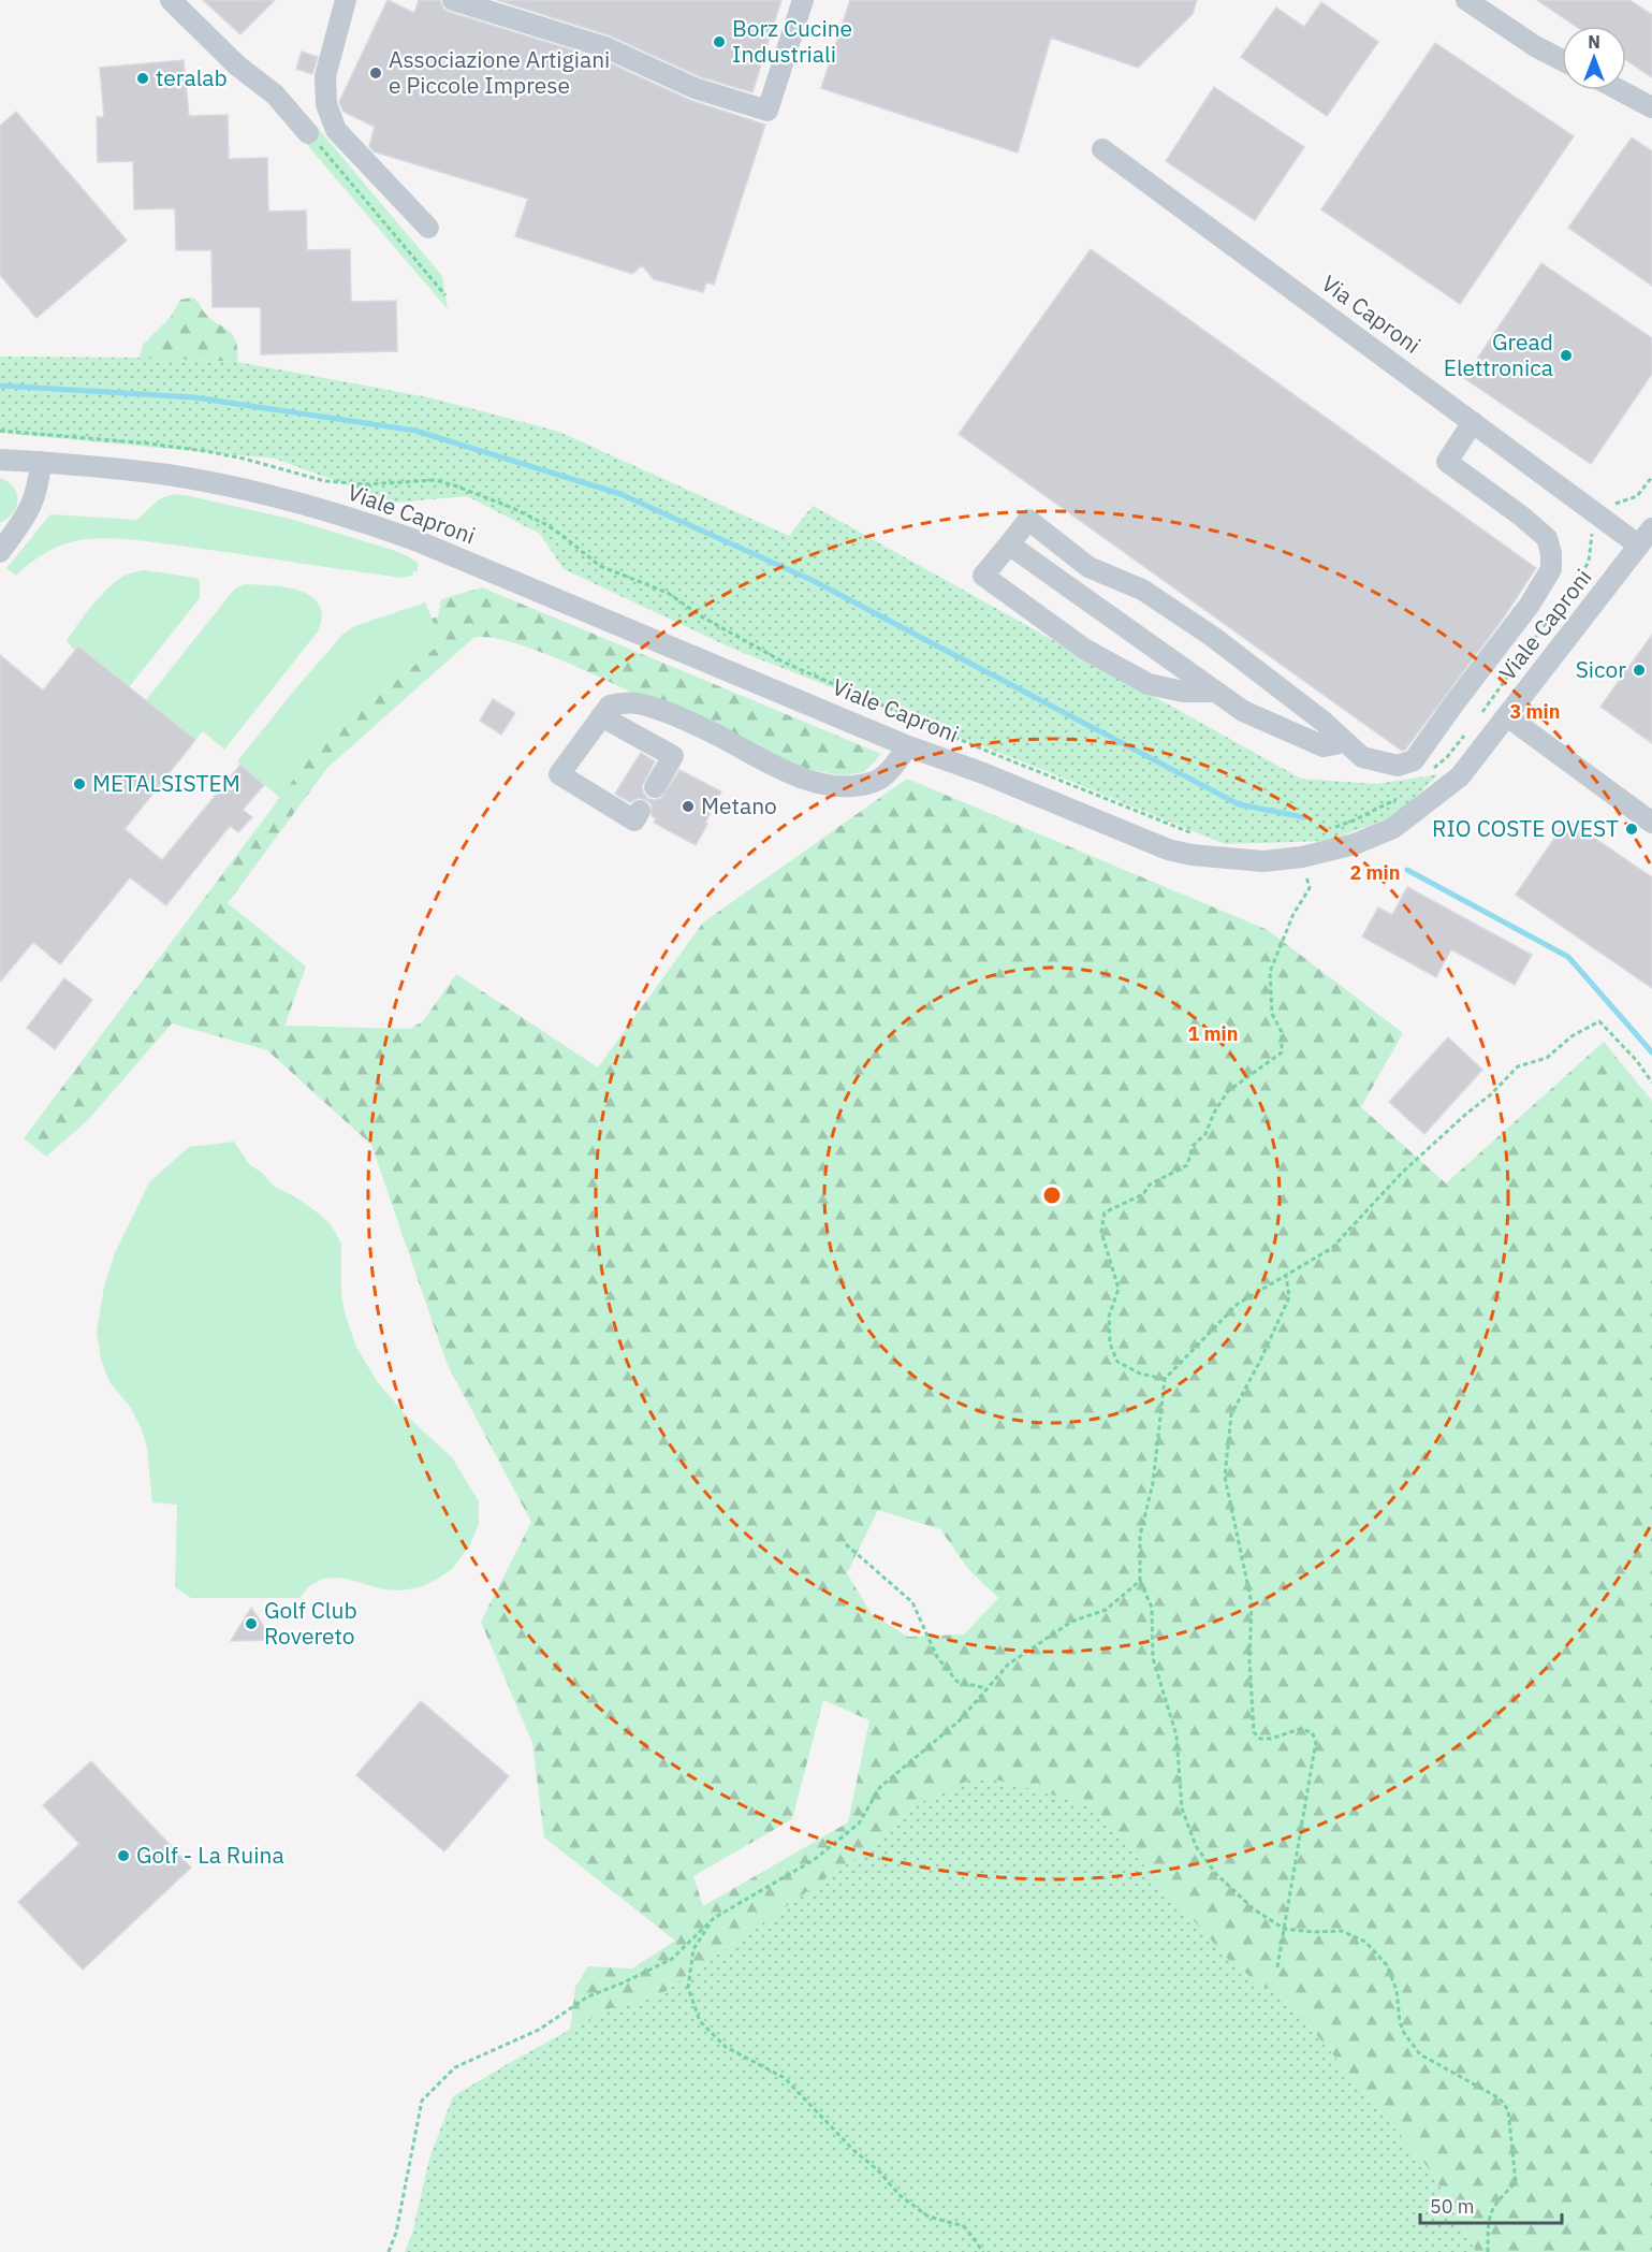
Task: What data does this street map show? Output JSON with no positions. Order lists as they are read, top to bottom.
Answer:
{
  "streets": {
    "street": ["Via Caproni", "Viale Caproni"]
  },
  "crossings": [
    ["Via Caproni", "Viale Caproni"]
  ],
  "places": [
    "Borz Cucine Industriali",
    "Associazione Artigiani e Piccole Imprese",
    "teralab",
    "Gread Elettronica",
    "Sicor",
    "METALSISTEM",
    "Metano",
    "RIO COSTE OVEST",
    "Golf Club Rovereto",
    "Golf - La Ruina"
  ],
  "scale_bar": "50 m",
  "north": "top",
  "rings": ["3 min", "2 min", "1 min"]
}
